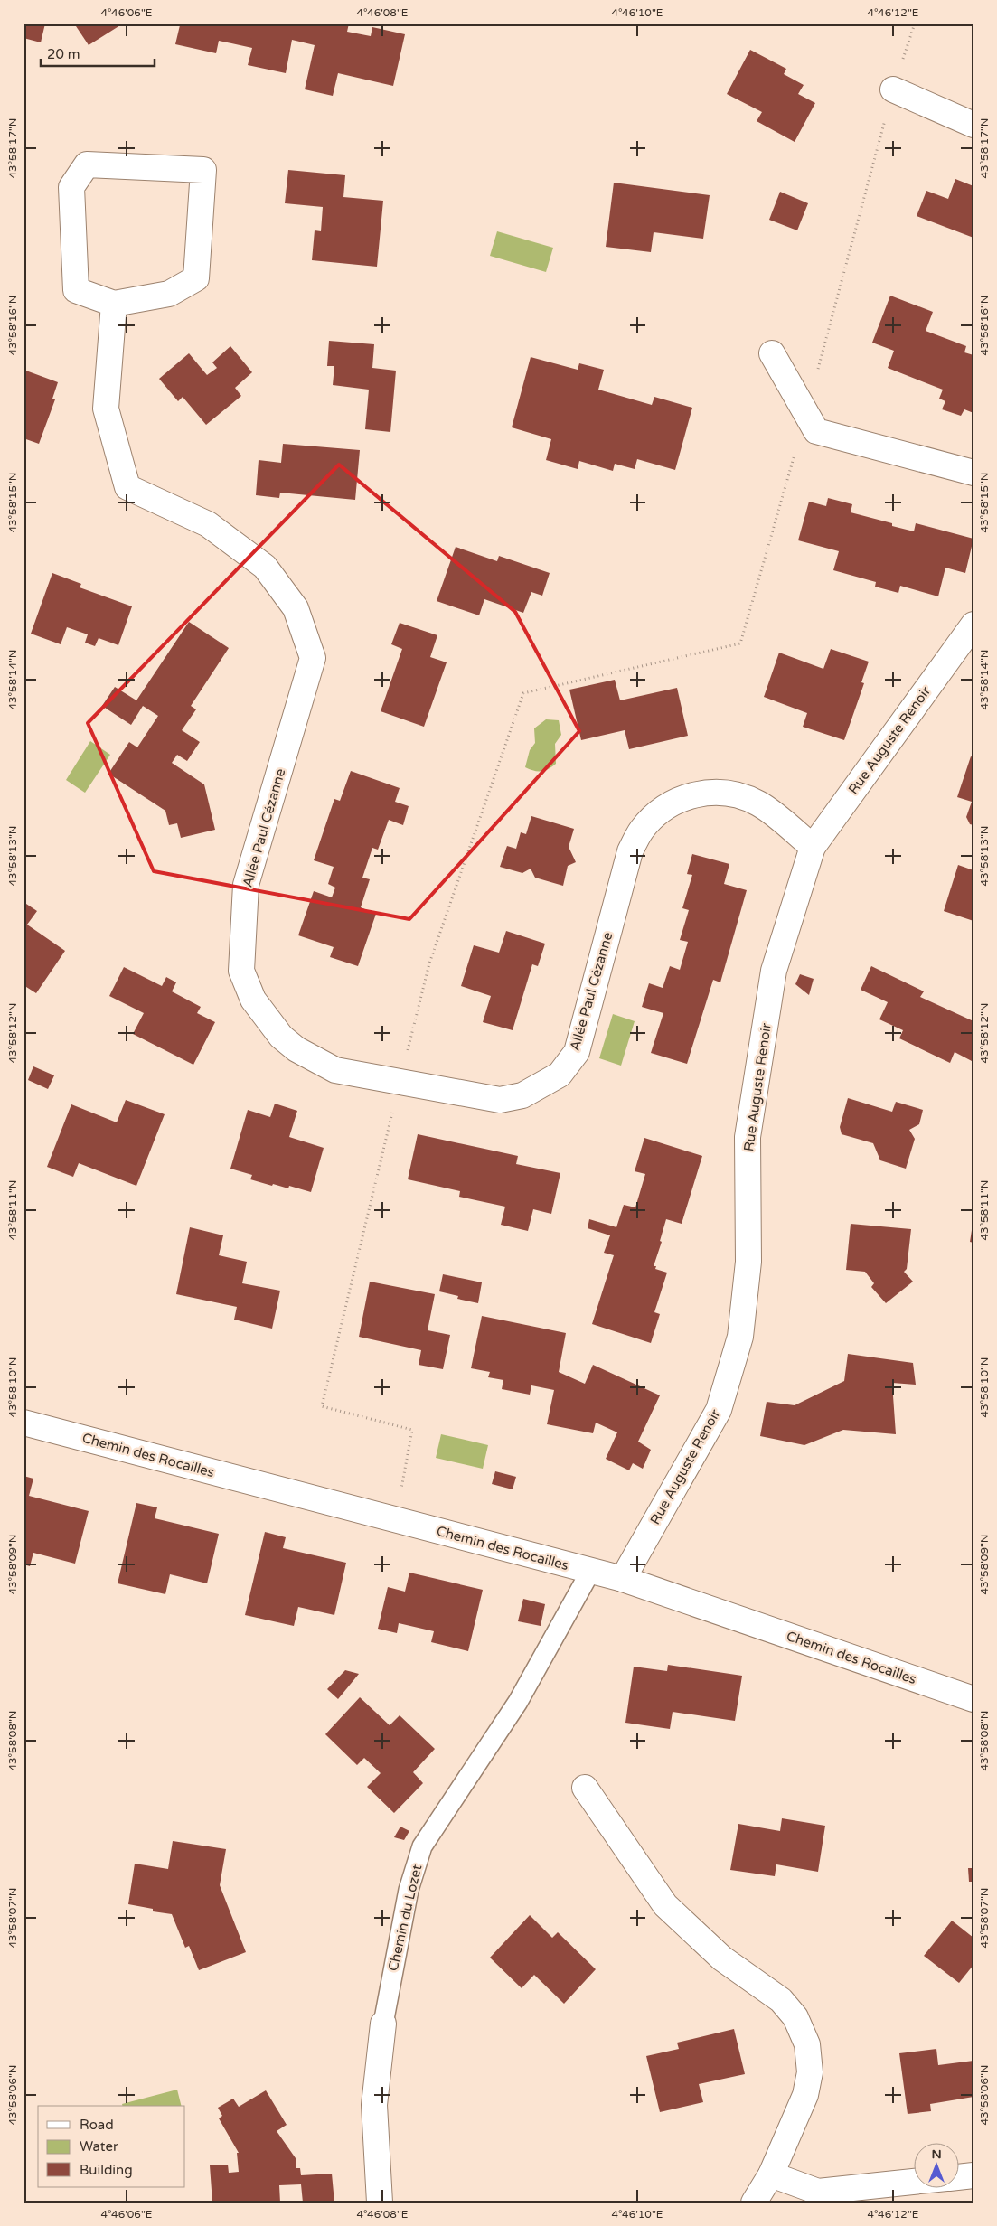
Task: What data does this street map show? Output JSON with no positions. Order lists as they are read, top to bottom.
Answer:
{
  "streets": {
    "street": [
      "Rue Auguste Renoir",
      "Allée Paul Cézanne",
      "Chemin des Rocailles",
      "Chemin du Lozet"
    ]
  },
  "crossings": [
    ["Rue Auguste Renoir", "Allée Paul Cézanne"],
    ["Rue Auguste Renoir", "Chemin des Rocailles"],
    ["Chemin des Rocailles", "Chemin du Lozet"]
  ],
  "legend": ["Road", "Water", "Building"],
  "scale_bar": "20 m",
  "north": "top",
  "coordinates": [
    "4°46'06\"E",
    "4°46'08\"E",
    "4°46'10\"E",
    "4°46'12\"E",
    "43°58'17\"N",
    "43°58'16\"N",
    "43°58'15\"N",
    "43°58'14\"N",
    "43°58'13\"N",
    "43°58'12\"N",
    "43°58'11\"N",
    "43°58'10\"N",
    "43°58'09\"N",
    "43°58'08\"N",
    "43°58'07\"N",
    "43°58'06\"N"
  ]
}
